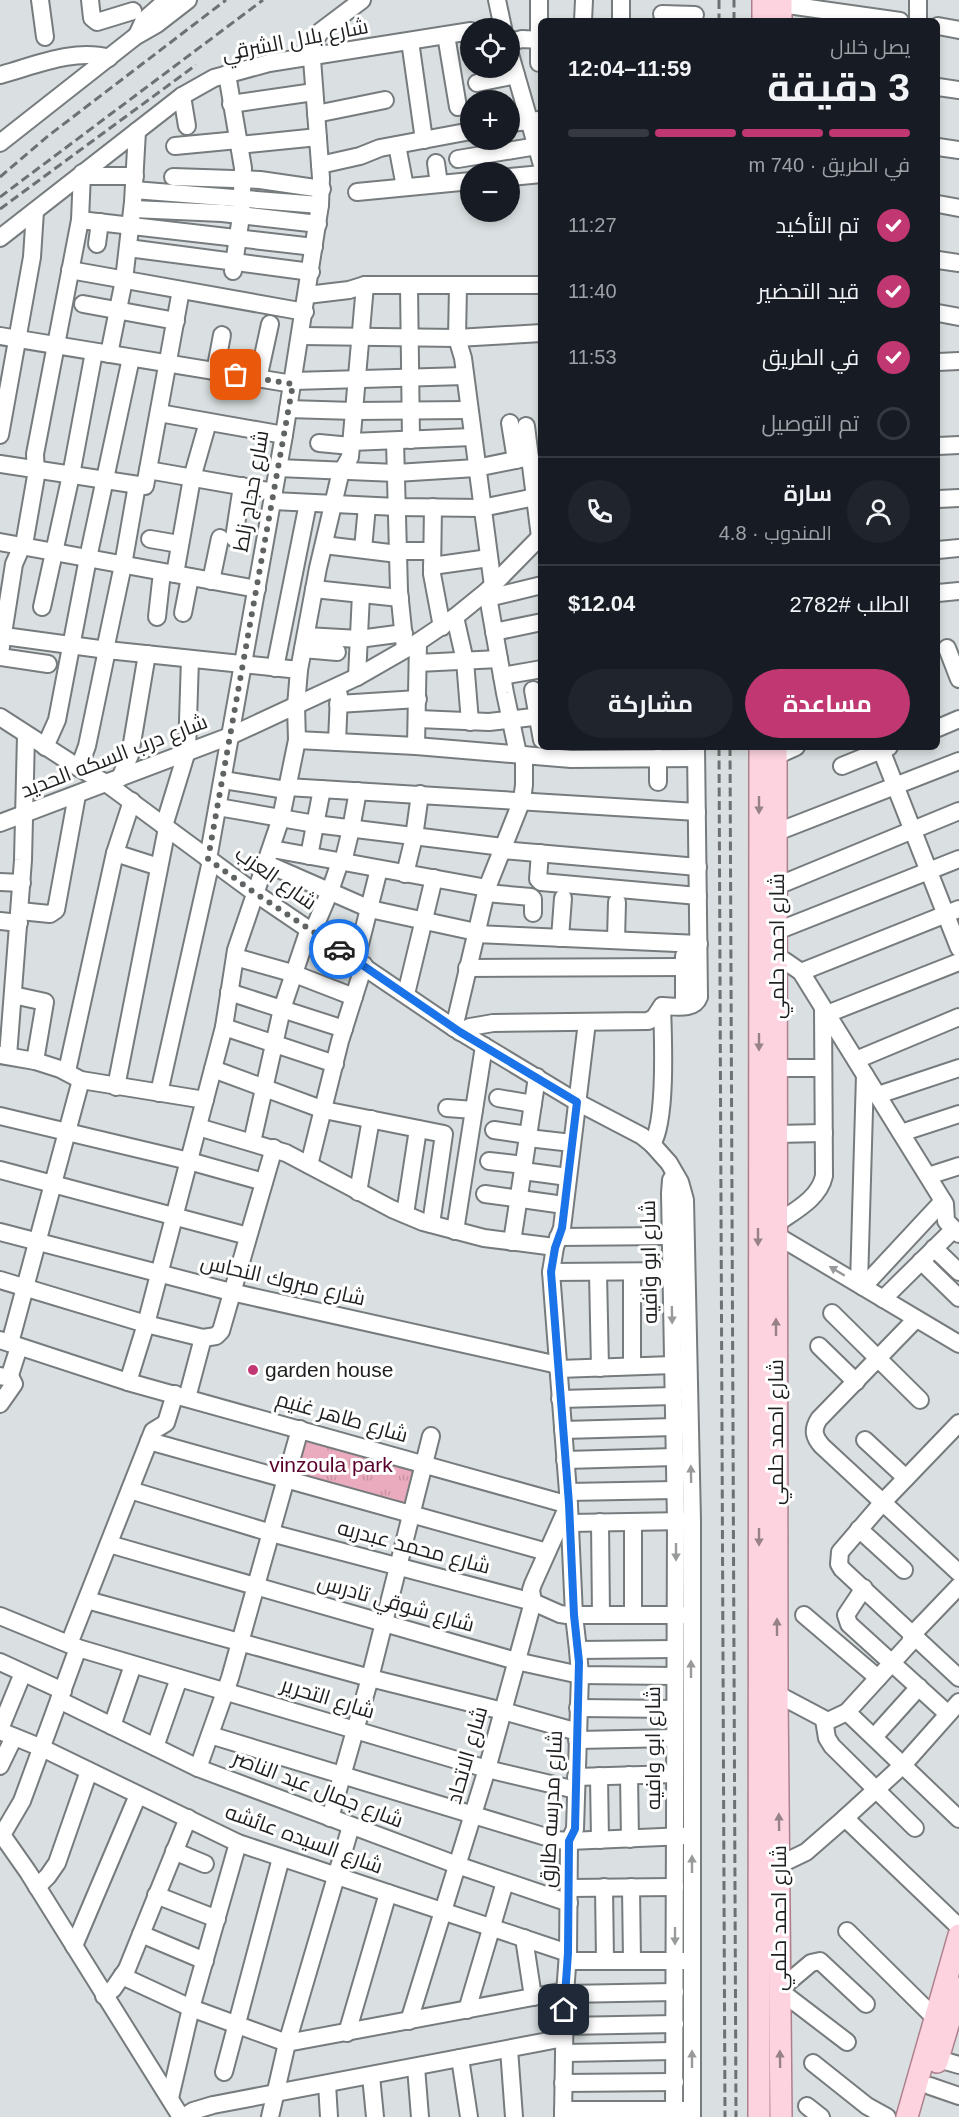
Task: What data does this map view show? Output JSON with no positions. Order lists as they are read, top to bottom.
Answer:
{
  "streets": {
    "main road": ["شارع احمد حلمي"],
    "street": [
      "شارع بلال الشرقي",
      "شارع حجاج زلط",
      "شارع درب السكه الحديد",
      "شارع العزب",
      "شارع ابو وافيه",
      "شارع مبروك النحاس",
      "شارع طاهر غنيم",
      "شارع محمد عبدربه",
      "شارع شوقي تادرس",
      "شارع التحرير",
      "شارع الاتحاد",
      "شارع جمال عبد الناصر",
      "شارع مدرسه طارق",
      "شارع السيده عائشه"
    ]
  },
  "crossings": [
    ["شارع بلال الشرقي", "شارع حجاج زلط"],
    ["شارع حجاج زلط", "شارع درب السكه الحديد"],
    ["شارع حجاج زلط", "شارع العزب"],
    ["شارع درب السكه الحديد", "شارع العزب"],
    ["شارع العزب", "شارع ابو وافيه"],
    ["شارع العزب", "شارع مدرسه طارق"],
    ["شارع ابو وافيه", "شارع مبروك النحاس"],
    ["شارع ابو وافيه", "شارع طاهر غنيم"],
    ["شارع ابو وافيه", "شارع محمد عبدربه"],
    ["شارع ابو وافيه", "شارع شوقي تادرس"],
    ["شارع ابو وافيه", "شارع التحرير"],
    ["شارع ابو وافيه", "شارع جمال عبد الناصر"],
    ["شارع ابو وافيه", "شارع السيده عائشه"],
    ["شارع مبروك النحاس", "شارع مدرسه طارق"],
    ["شارع طاهر غنيم", "شارع الاتحاد"],
    ["شارع طاهر غنيم", "شارع مدرسه طارق"],
    ["شارع محمد عبدربه", "شارع الاتحاد"],
    ["شارع محمد عبدربه", "شارع مدرسه طارق"],
    ["شارع شوقي تادرس", "شارع الاتحاد"],
    ["شارع شوقي تادرس", "شارع مدرسه طارق"],
    ["شارع التحرير", "شارع الاتحاد"],
    ["شارع التحرير", "شارع مدرسه طارق"],
    ["شارع الاتحاد", "شارع جمال عبد الناصر"],
    ["شارع الاتحاد", "شارع مدرسه طارق"],
    ["شارع الاتحاد", "شارع السيده عائشه"],
    ["شارع جمال عبد الناصر", "شارع مدرسه طارق"],
    ["شارع مدرسه طارق", "شارع السيده عائشه"]
  ],
  "parks": ["vinzoula park"],
  "places": ["garden house"],
  "page": {
    "map_buttons": ["+", "−"],
    "heading": ["3 دقيقة", "يصل خلال", "11:59–12:04"],
    "panel": [
      "سارة",
      "المندوب · 4.8",
      "الطلب #2782",
      "$12.04"
    ],
    "bar": "في الطريق · 740 m",
    "list": [
      ["تم التأكيد", "11:27"],
      ["قيد التحضير", "11:40"],
      ["في الطريق", "11:53"],
      "تم التوصيل"
    ],
    "buttons": ["مساعدة", "مشاركة"]
  }
}
